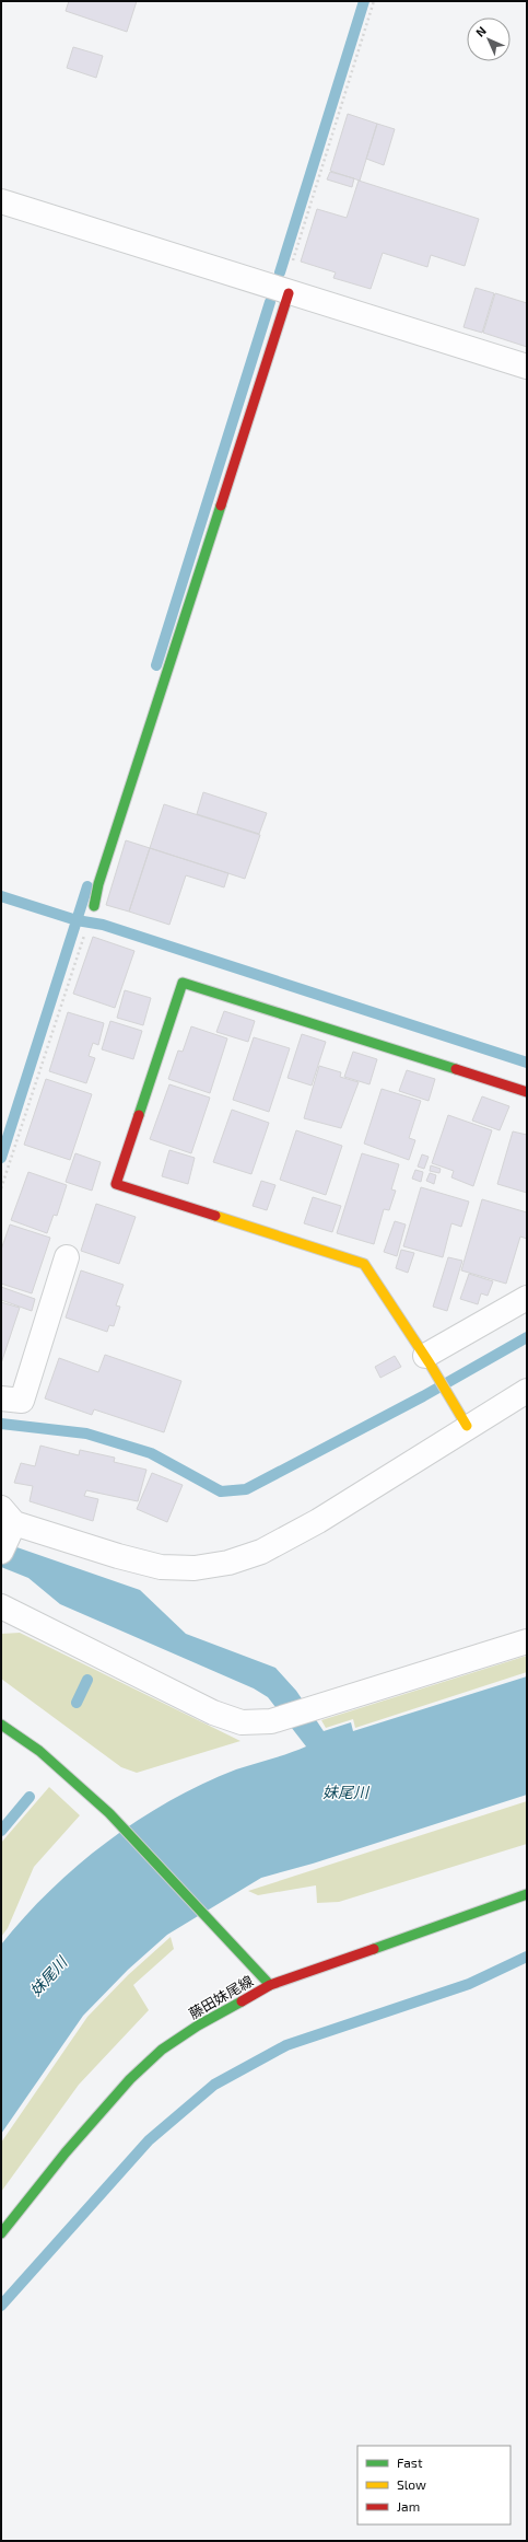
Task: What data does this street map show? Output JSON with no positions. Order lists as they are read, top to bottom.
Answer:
{
  "streets": {
    "street": ["藤田妹尾線"]
  },
  "water": ["妹尾川"],
  "legend": ["Fast", "Slow", "Jam"],
  "north": "top left"
}
